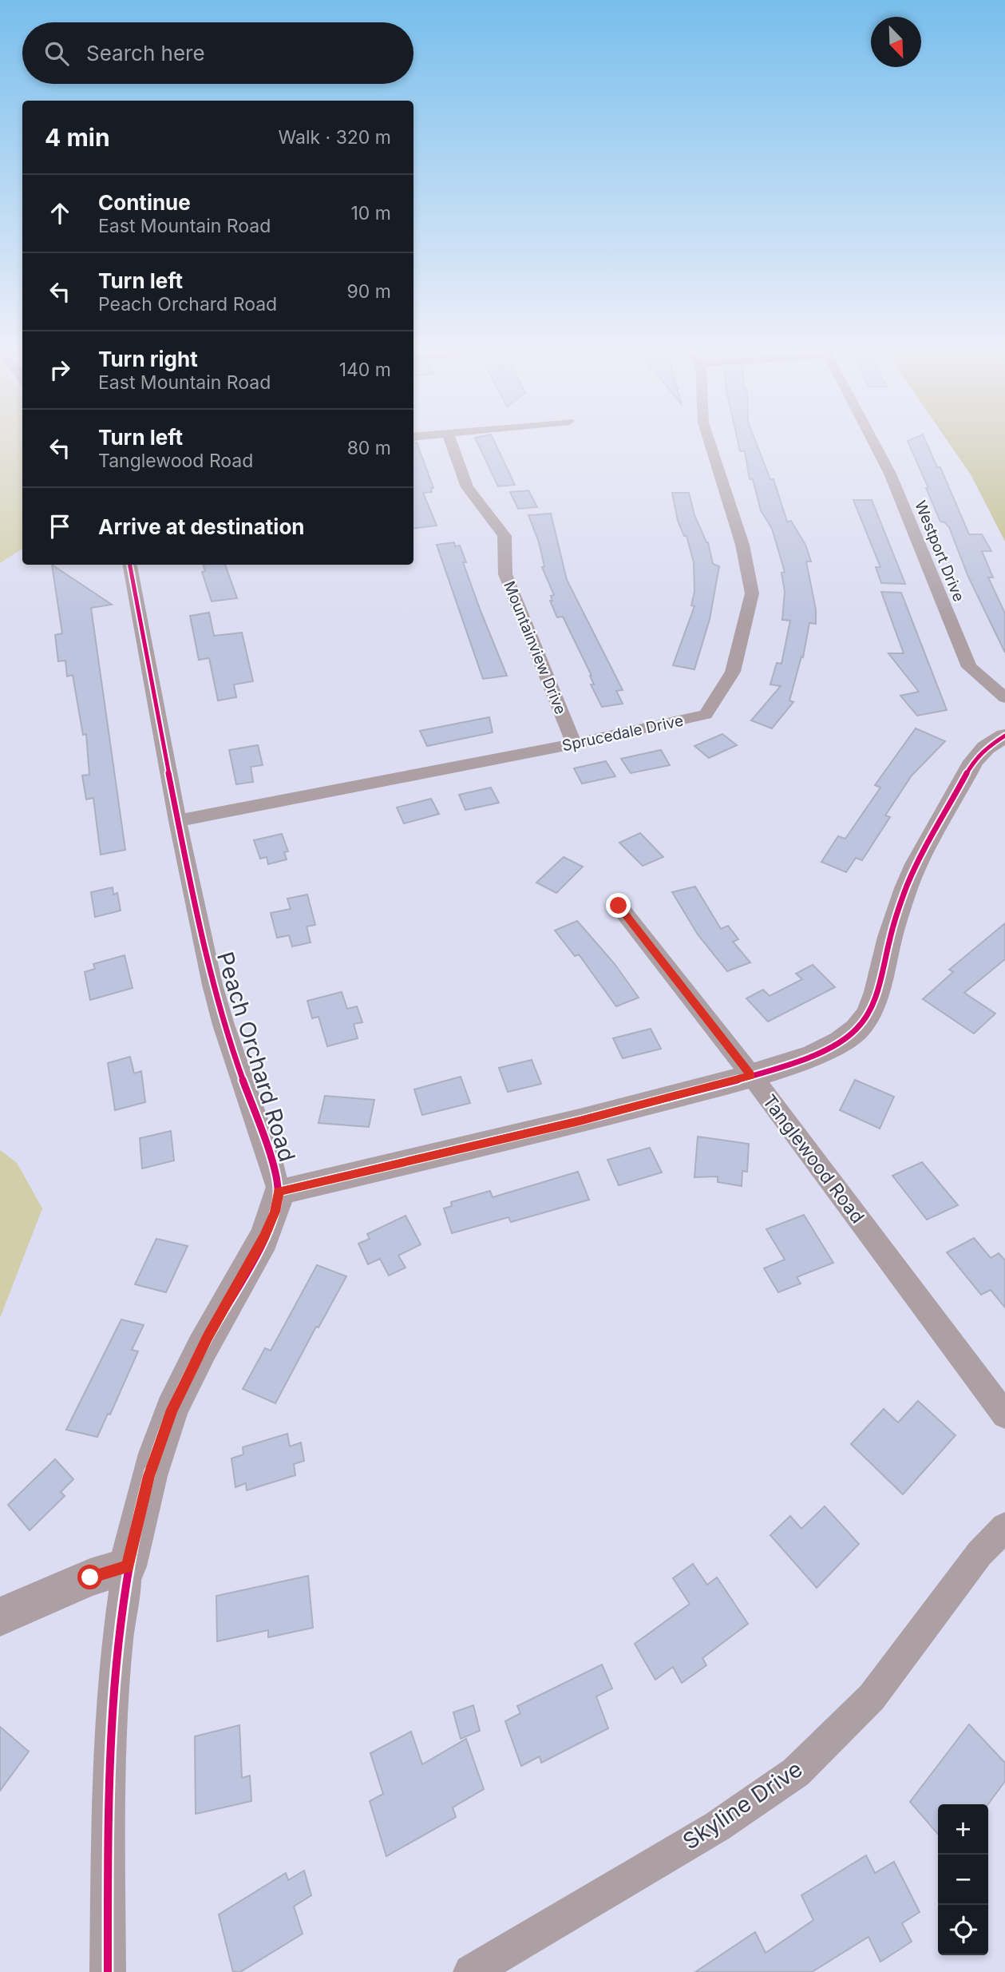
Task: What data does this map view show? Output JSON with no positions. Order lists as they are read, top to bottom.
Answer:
{
  "streets": {
    "street": [
      "Westport Drive",
      "Mountainview Drive",
      "Sprucedale Drive",
      "Peach Orchard Road",
      "Tanglewood Road",
      "Skyline Drive"
    ]
  },
  "crossings": [
    ["Mountainview Drive", "Sprucedale Drive"],
    ["Sprucedale Drive", "Peach Orchard Road"]
  ],
  "north": "bottom right",
  "page": {
    "search": "Search here",
    "heading": ["4 min", "Walk · 320 m"],
    "list": [
      ["Continue", "East Mountain Road", "10 m"],
      ["Turn left", "Peach Orchard Road", "90 m"],
      ["Turn right", "East Mountain Road", "140 m"],
      ["Turn left", "Tanglewood Road", "80 m"],
      "Arrive at destination"
    ],
    "map_buttons": ["+", "−"]
  }
}
